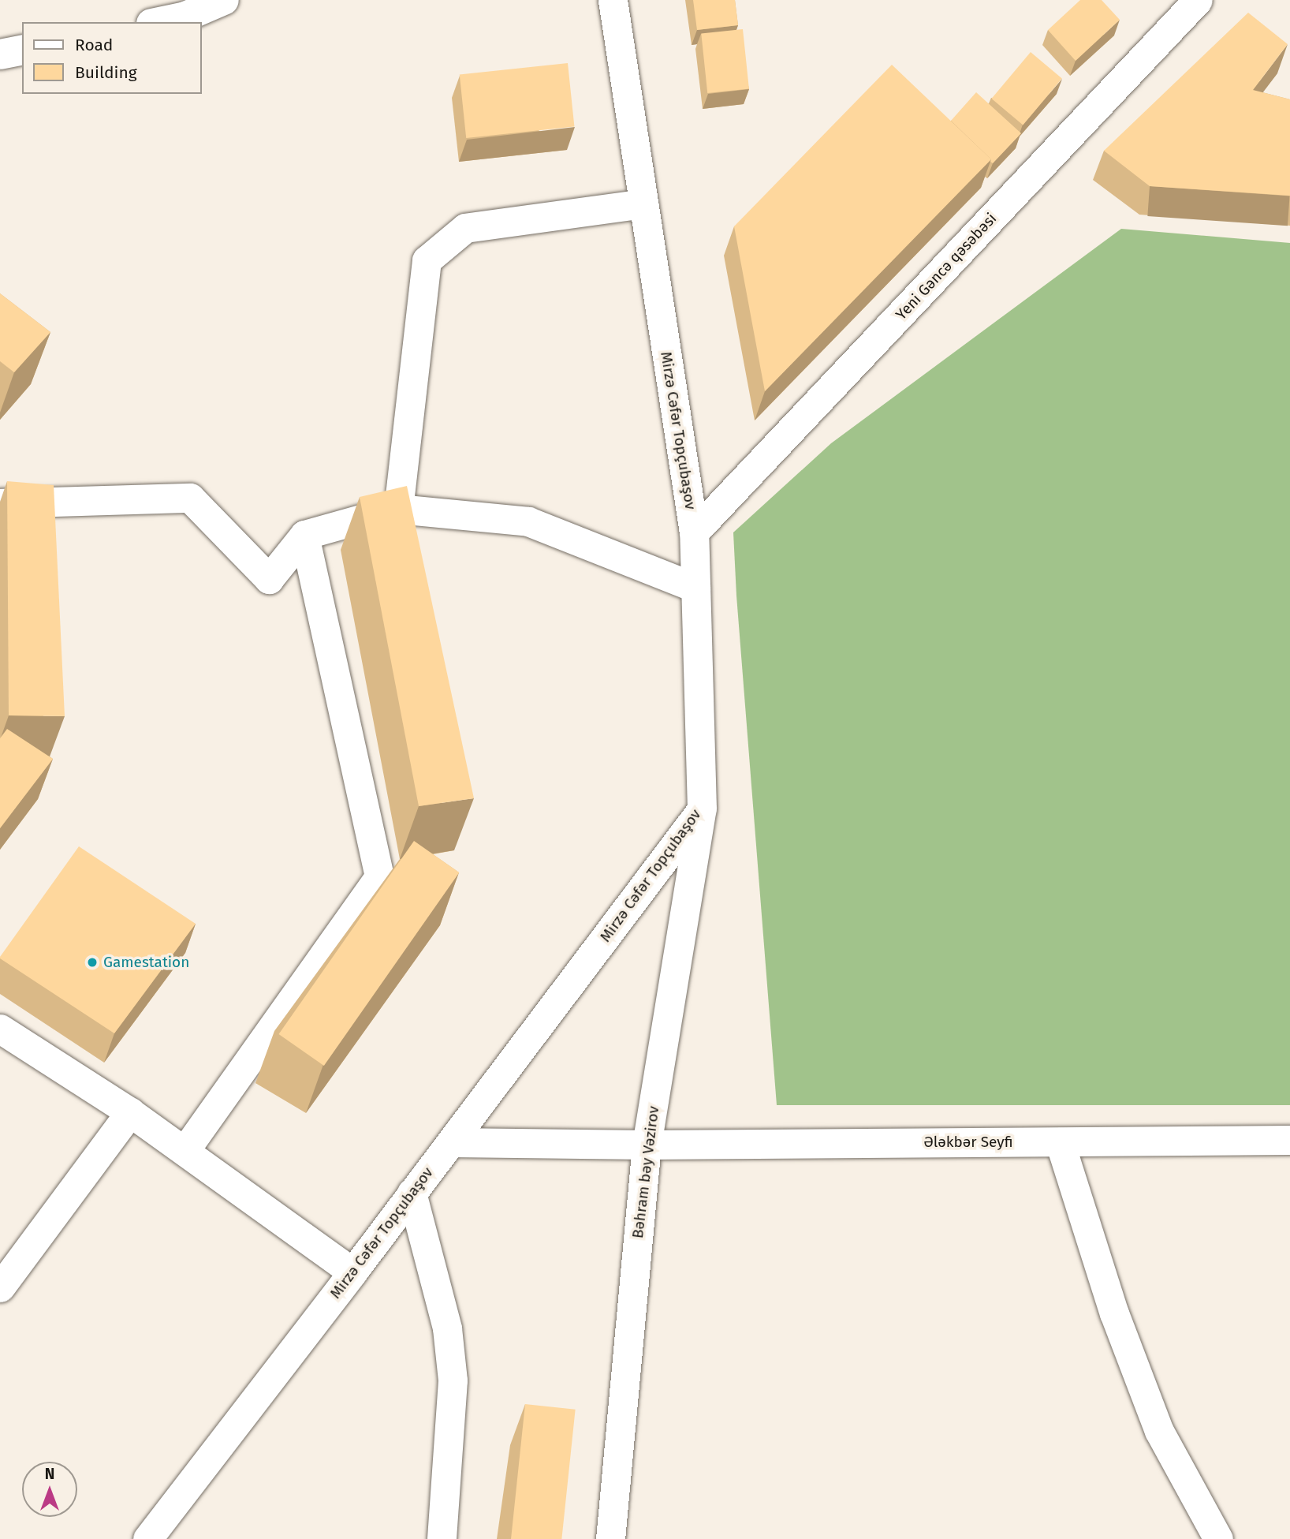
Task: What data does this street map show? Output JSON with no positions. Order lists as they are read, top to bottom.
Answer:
{
  "streets": {
    "street": [
      "Yeni Gəncə qəsəbəsi",
      "Mirzə Cəfər Topçubaşov",
      "Ələkbər Seyfi",
      "Bəhram bəy Vəzirov"
    ]
  },
  "crossings": [
    ["Yeni Gəncə qəsəbəsi", "Mirzə Cəfər Topçubaşov"],
    ["Mirzə Cəfər Topçubaşov", "Ələkbər Seyfi"],
    ["Mirzə Cəfər Topçubaşov", "Bəhram bəy Vəzirov"],
    ["Ələkbər Seyfi", "Bəhram bəy Vəzirov"]
  ],
  "places": ["Gamestation"],
  "legend": ["Road", "Building"],
  "north": "top"
}
